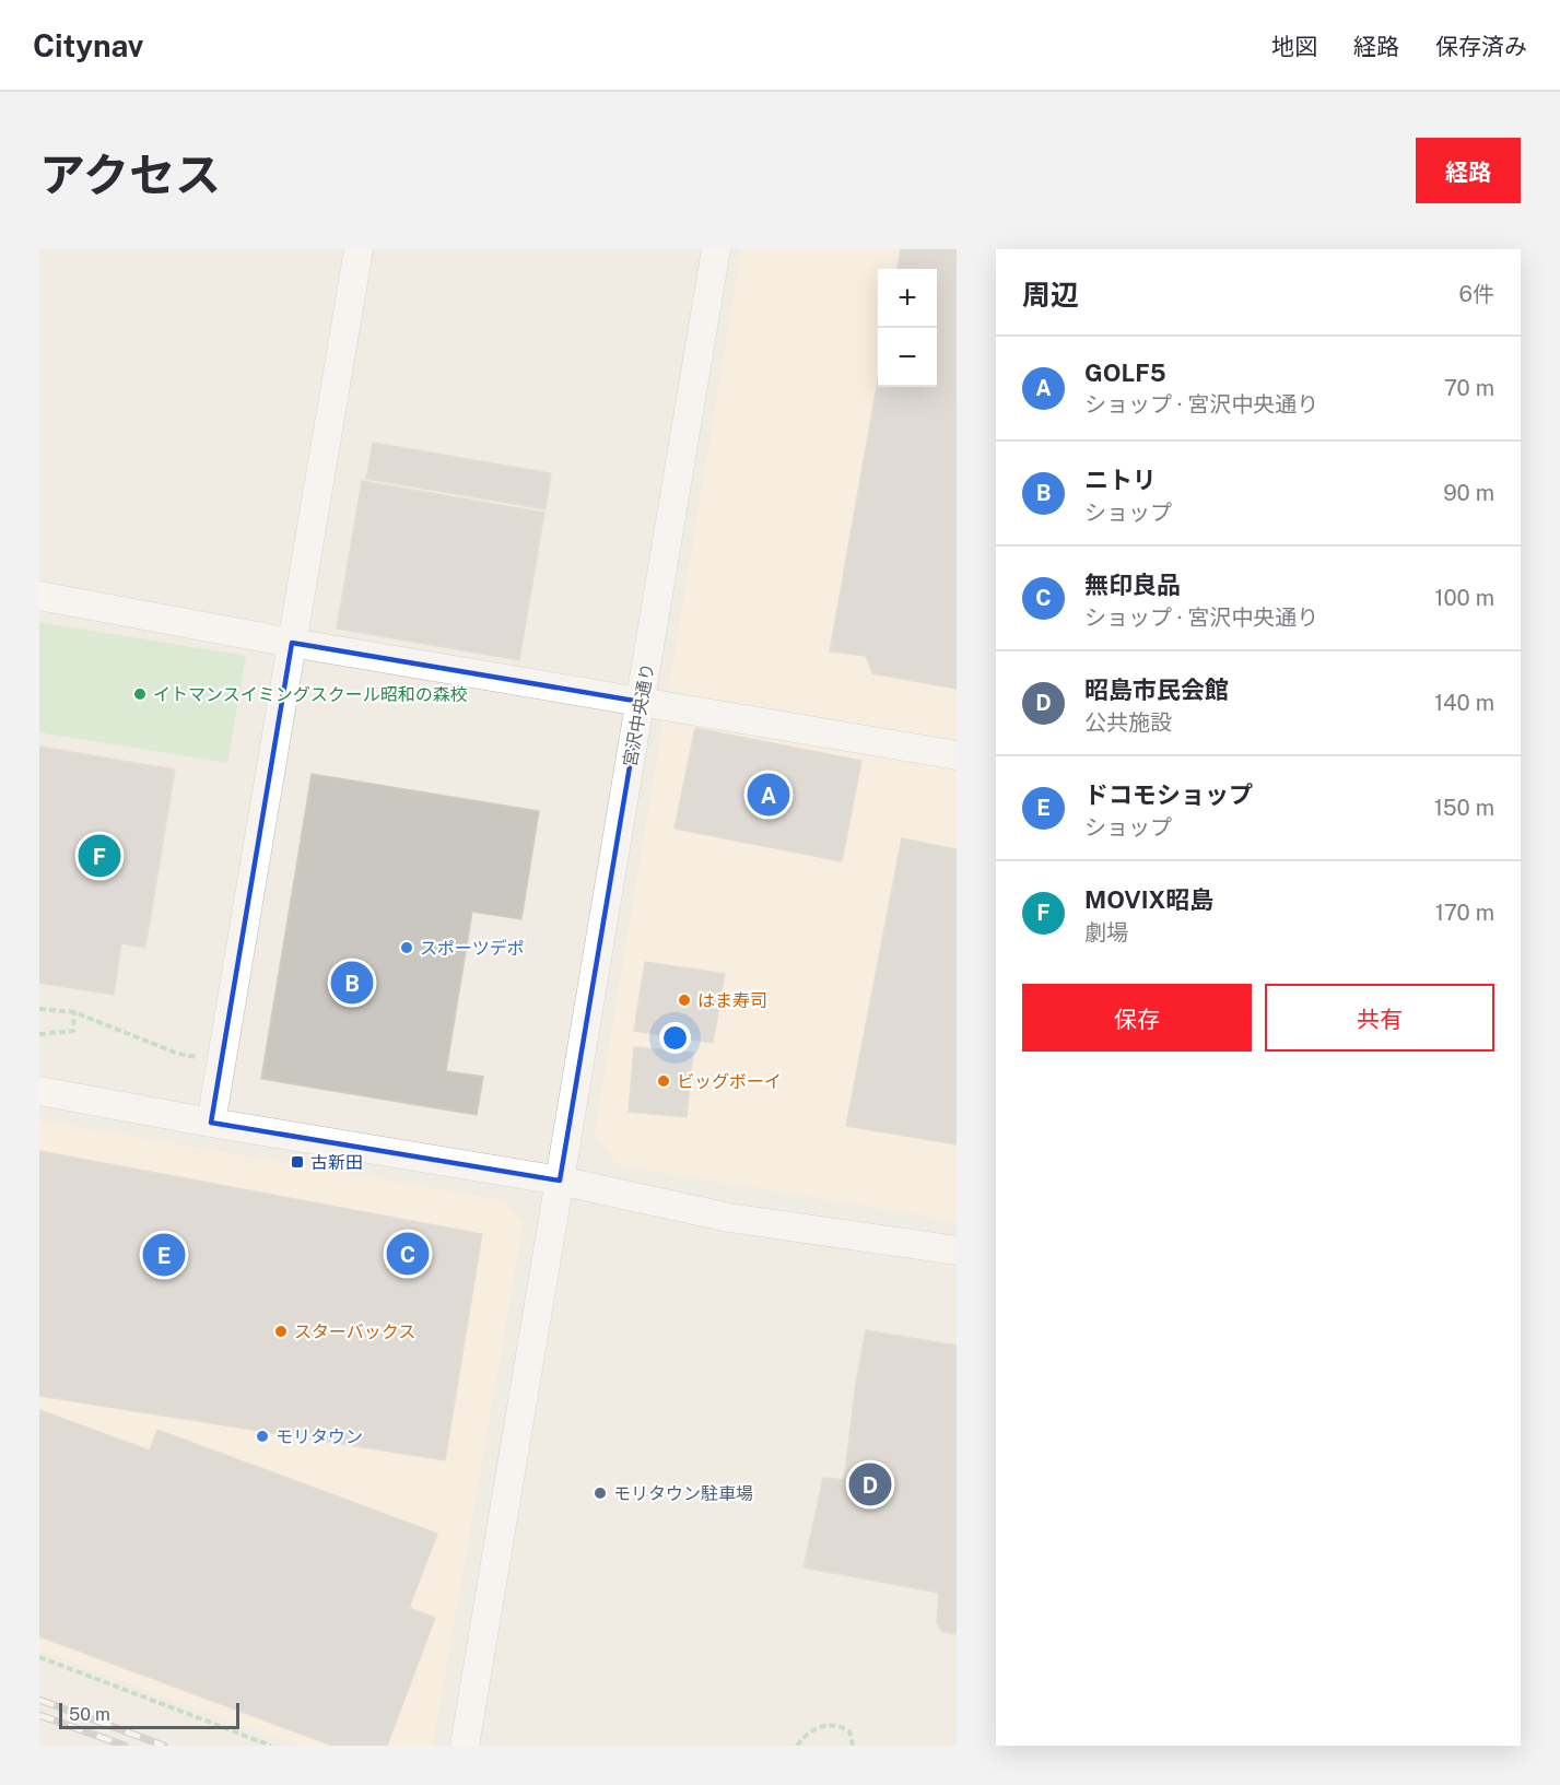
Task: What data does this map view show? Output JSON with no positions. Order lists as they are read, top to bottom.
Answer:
{
  "streets": {
    "street": ["宮沢中央通り"]
  },
  "places": {
    "other": [
      "イトマンスイミングスクール昭和の森校",
      "スポーツデポ",
      "はま寿司",
      "ビッグボーイ",
      "スターバックス",
      "モリタウン",
      "モリタウン駐車場"
    ],
    "transit": ["古新田"]
  },
  "scale_bar": "50 m",
  "page": {
    "header": "Citynav",
    "nav": ["地図", "経路", "保存済み"],
    "title": "アクセス",
    "buttons": [
      "経路",
      ["保存", "共有"]
    ],
    "heading": ["周辺", "6件"],
    "map_buttons": ["+", "−"],
    "list": [
      {
        "mark": "A",
        "name": "GOLF5",
        "note": "ショップ · 宮沢中央通り",
        "value": "70 m"
      },
      {
        "mark": "B",
        "name": "ニトリ",
        "note": "ショップ",
        "value": "90 m"
      },
      {
        "mark": "C",
        "name": "無印良品",
        "note": "ショップ · 宮沢中央通り",
        "value": "100 m"
      },
      {
        "mark": "D",
        "name": "昭島市民会館",
        "note": "公共施設",
        "value": "140 m"
      },
      {
        "mark": "E",
        "name": "ドコモショップ",
        "note": "ショップ",
        "value": "150 m"
      },
      {
        "mark": "F",
        "name": "MOVIX昭島",
        "note": "劇場",
        "value": "170 m"
      }
    ],
    "pins": [
      "A",
      "F",
      "B",
      "C",
      "E",
      "D"
    ],
    "scale": "50 m"
  }
}
